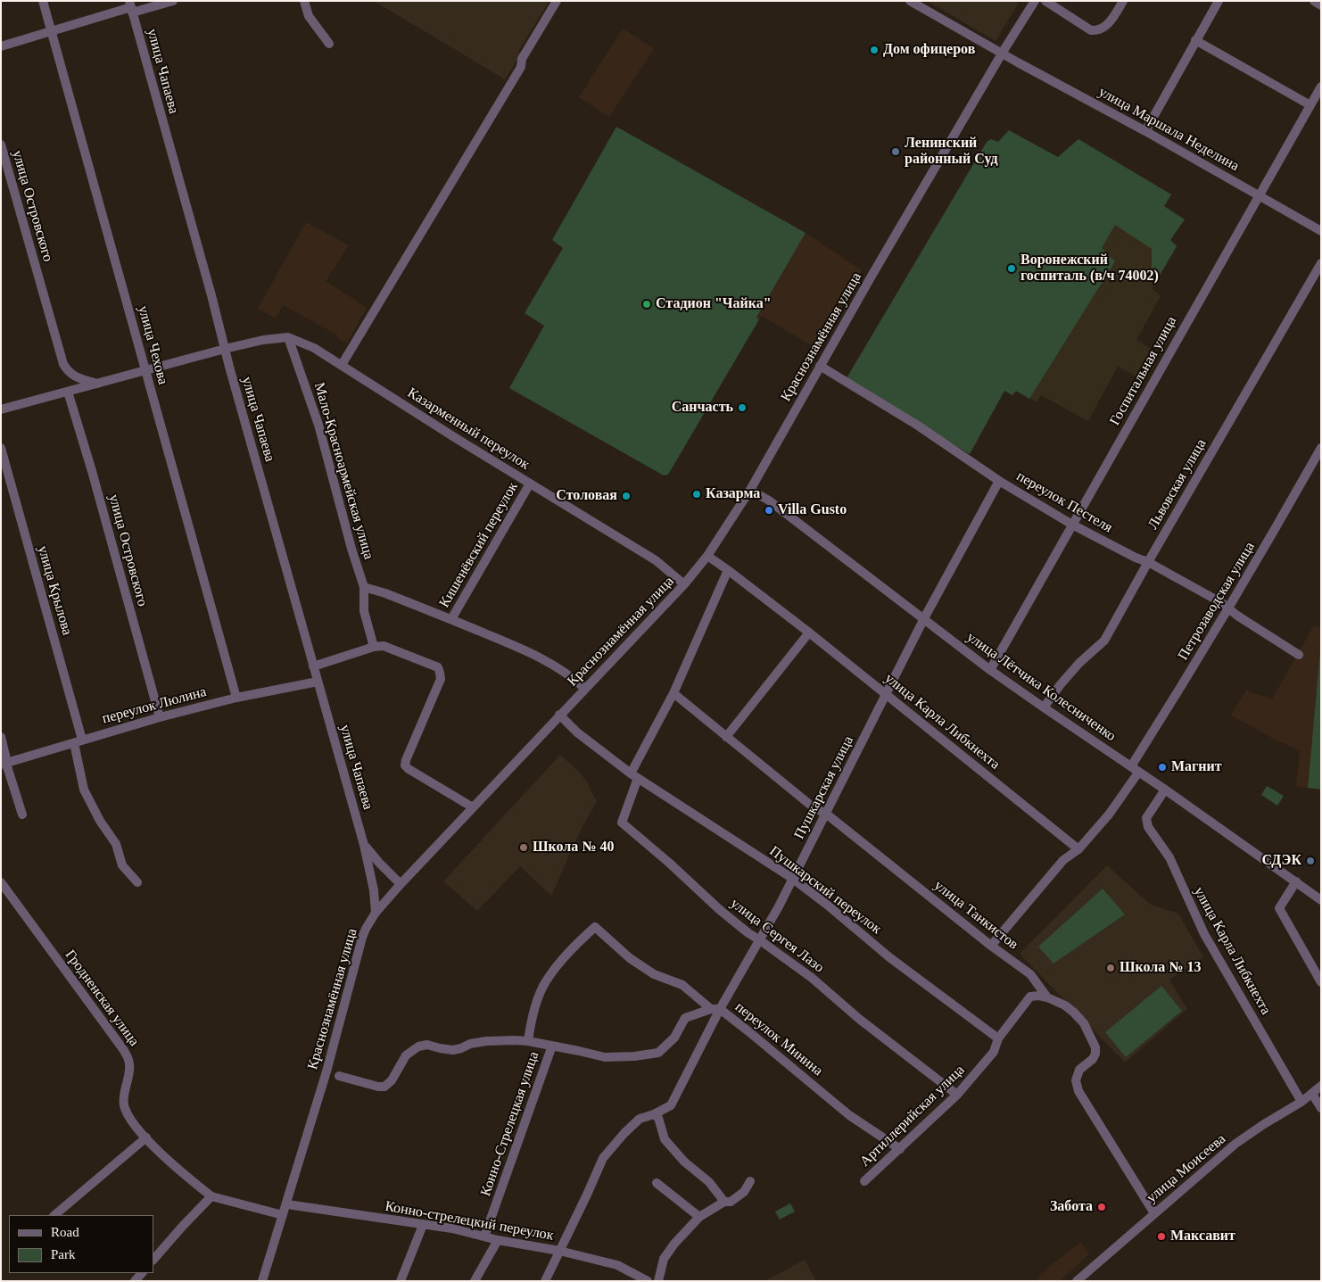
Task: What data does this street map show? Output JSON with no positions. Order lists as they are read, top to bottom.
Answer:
{
  "streets": {
    "street": [
      "улица Чапаева",
      "улица Маршала Неделина",
      "улица Островского",
      "Краснознамённая улица",
      "улица Чехова",
      "Госпитальная улица",
      "Казарменный переулок",
      "Мало-Красноармейская улица",
      "Львовская улица",
      "переулок Пестеля",
      "Кишенёвский переулок",
      "улица Крылова",
      "Петрозаводская улица",
      "улица Лётчика Колесниченко",
      "переулок Люлина",
      "улица Карла Либкнехта",
      "Пушкарская улица",
      "Пушкарский переулок",
      "улица Танкистов",
      "улица Сергея Лазо",
      "Гродненская улица",
      "переулок Минина",
      "Артиллерийская улица",
      "Конно-Стрелецкая улица",
      "улица Моисеева",
      "Конно-стрелецкий переулок"
    ]
  },
  "crossings": [
    ["улица Чапаева", "Краснознамённая улица"],
    ["улица Чапаева", "Казарменный переулок"],
    ["улица Чапаева", "переулок Люлина"],
    ["улица Маршала Неделина", "Краснознамённая улица"],
    ["улица Маршала Неделина", "Госпитальная улица"],
    ["улица Островского", "Казарменный переулок"],
    ["улица Островского", "переулок Люлина"],
    ["Краснознамённая улица", "Казарменный переулок"],
    ["Краснознамённая улица", "переулок Пестеля"],
    ["Краснознамённая улица", "улица Лётчика Колесниченко"],
    ["Краснознамённая улица", "улица Карла Либкнехта"],
    ["Краснознамённая улица", "Пушкарский переулок"],
    ["Краснознамённая улица", "Конно-стрелецкий переулок"],
    ["улица Чехова", "Казарменный переулок"],
    ["улица Чехова", "переулок Люлина"],
    ["Госпитальная улица", "переулок Пестеля"],
    ["Госпитальная улица", "улица Лётчика Колесниченко"],
    ["Казарменный переулок", "Мало-Красноармейская улица"],
    ["Казарменный переулок", "Кишенёвский переулок"],
    ["Львовская улица", "переулок Пестеля"],
    ["Львовская улица", "улица Лётчика Колесниченко"],
    ["переулок Пестеля", "Петрозаводская улица"],
    ["переулок Пестеля", "Пушкарская улица"],
    ["улица Крылова", "переулок Люлина"],
    ["Петрозаводская улица", "улица Лётчика Колесниченко"],
    ["улица Лётчика Колесниченко", "улица Карла Либкнехта"],
    ["улица Лётчика Колесниченко", "Пушкарская улица"],
    ["улица Карла Либкнехта", "Пушкарская улица"],
    ["улица Карла Либкнехта", "улица Моисеева"],
    ["Пушкарская улица", "Пушкарский переулок"],
    ["Пушкарская улица", "улица Танкистов"],
    ["Пушкарская улица", "улица Сергея Лазо"],
    ["Пушкарская улица", "переулок Минина"],
    ["Пушкарский переулок", "улица Сергея Лазо"],
    ["Пушкарский переулок", "Артиллерийская улица"],
    ["улица Танкистов", "Артиллерийская улица"],
    ["улица Танкистов", "улица Моисеева"],
    ["улица Сергея Лазо", "Артиллерийская улица"],
    ["переулок Минина", "Артиллерийская улица"],
    ["Конно-Стрелецкая улица", "Конно-стрелецкий переулок"]
  ],
  "places": [
    "Дом офицеров",
    "Ленинский районный Суд",
    "Воронежский госпиталь (в/ч 74002)",
    "Стадион \"Чайка\"",
    "Санчасть",
    "Казарма",
    "Столовая",
    "Villa Gusto",
    "Магнит",
    "Школа № 40",
    "СДЭК",
    "Школа № 13",
    "Забота",
    "Максавит"
  ],
  "legend": ["Road", "Park"]
}
